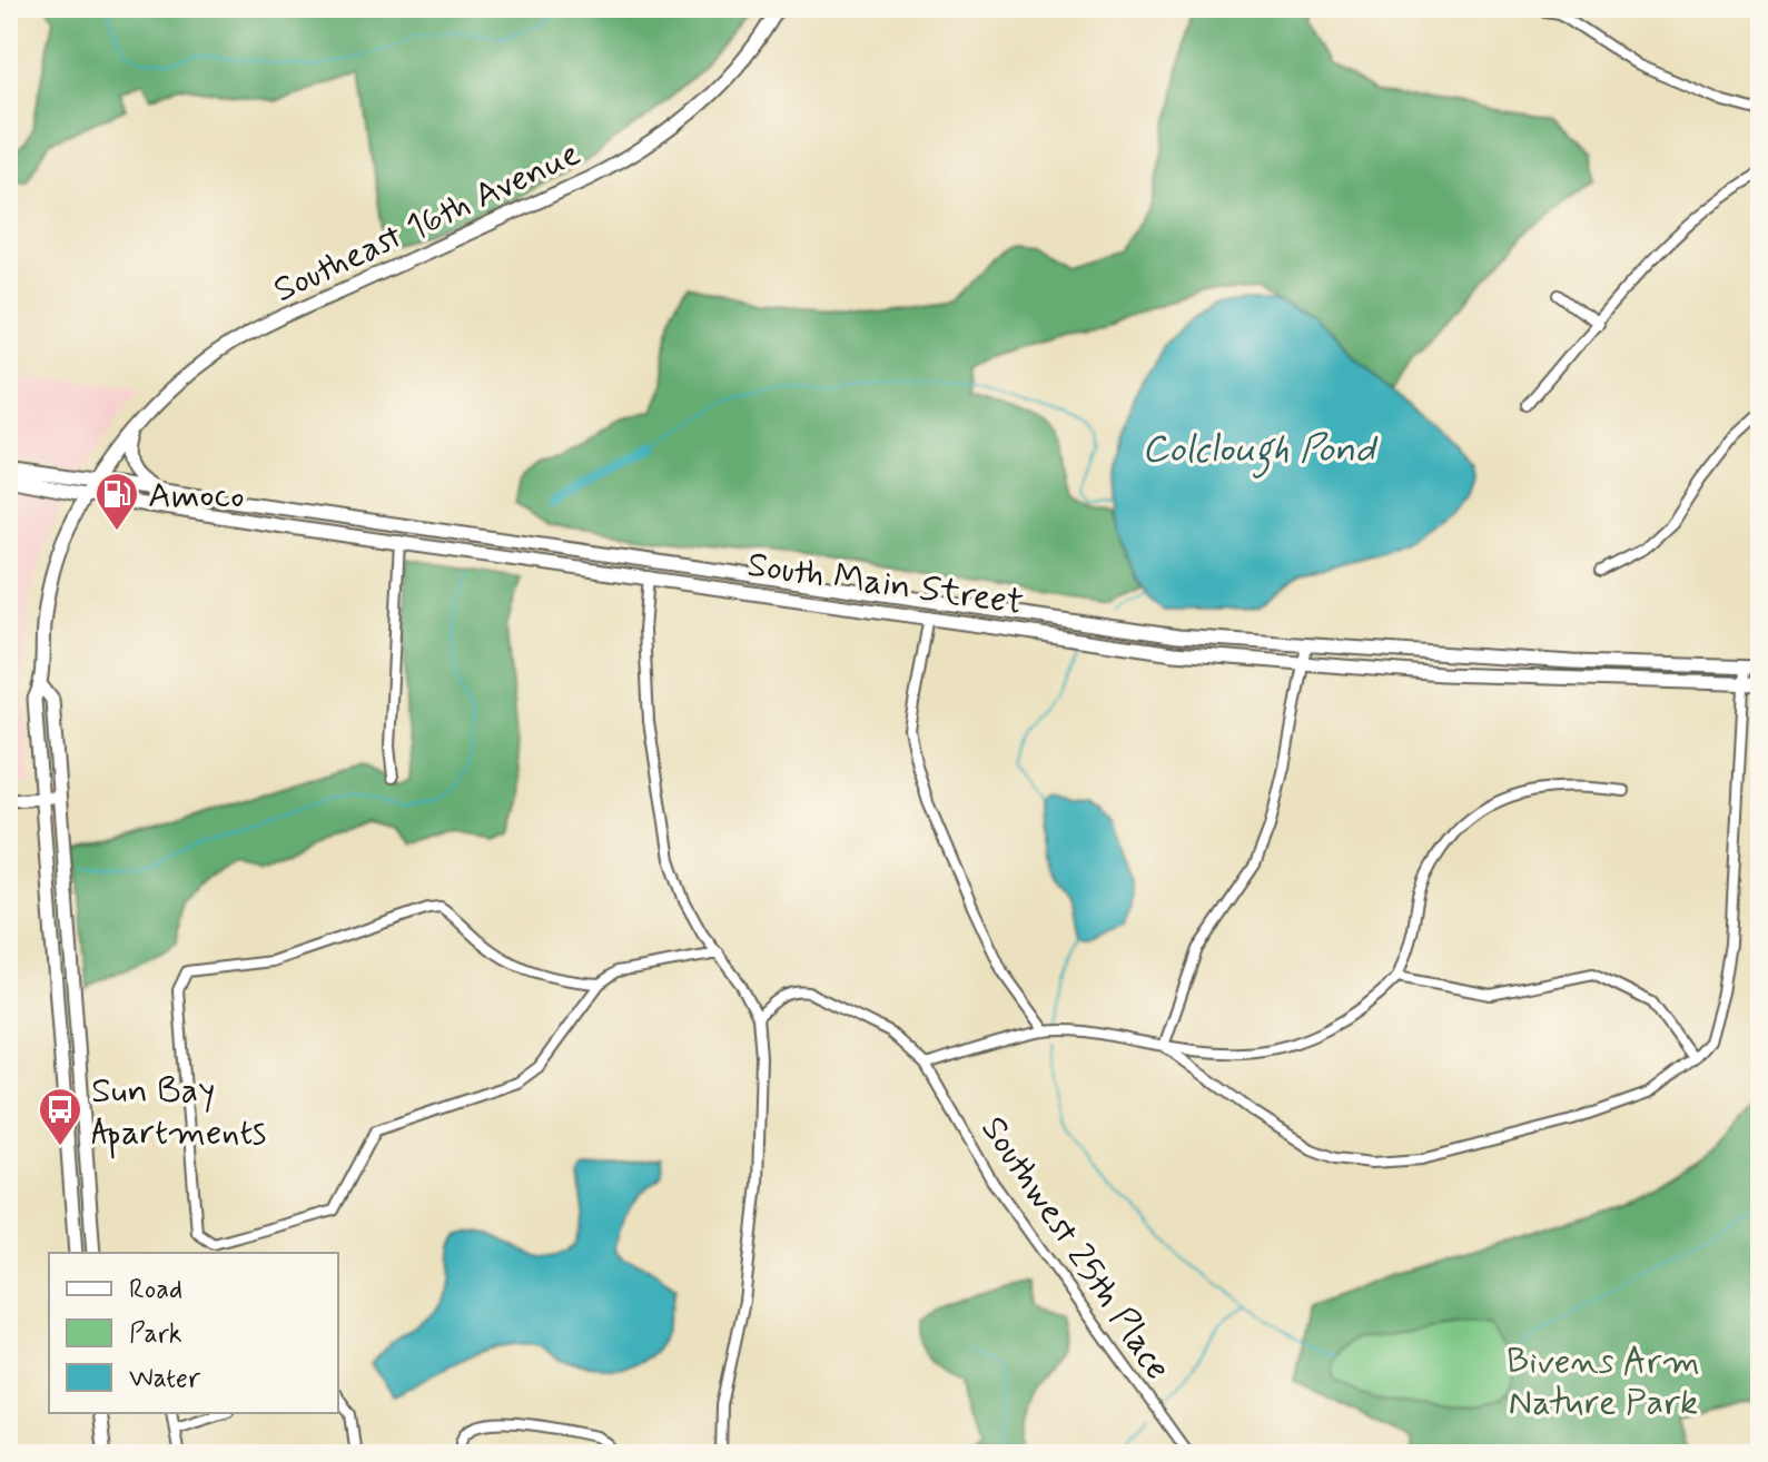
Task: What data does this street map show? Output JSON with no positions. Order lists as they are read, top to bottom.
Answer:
{
  "streets": {
    "main road": ["Southeast 16th Avenue", "South Main Street"],
    "street": ["Southwest 25th Place"]
  },
  "crossings": [
    ["Southeast 16th Avenue", "South Main Street"]
  ],
  "water": ["Colclough Pond"],
  "parks": ["Bivens Arm Nature Park"],
  "places": {
    "fuel station": ["Amoco"],
    "bus stop": ["Sun Bay Apartments"]
  },
  "legend": ["Road", "Park", "Water"]
}
